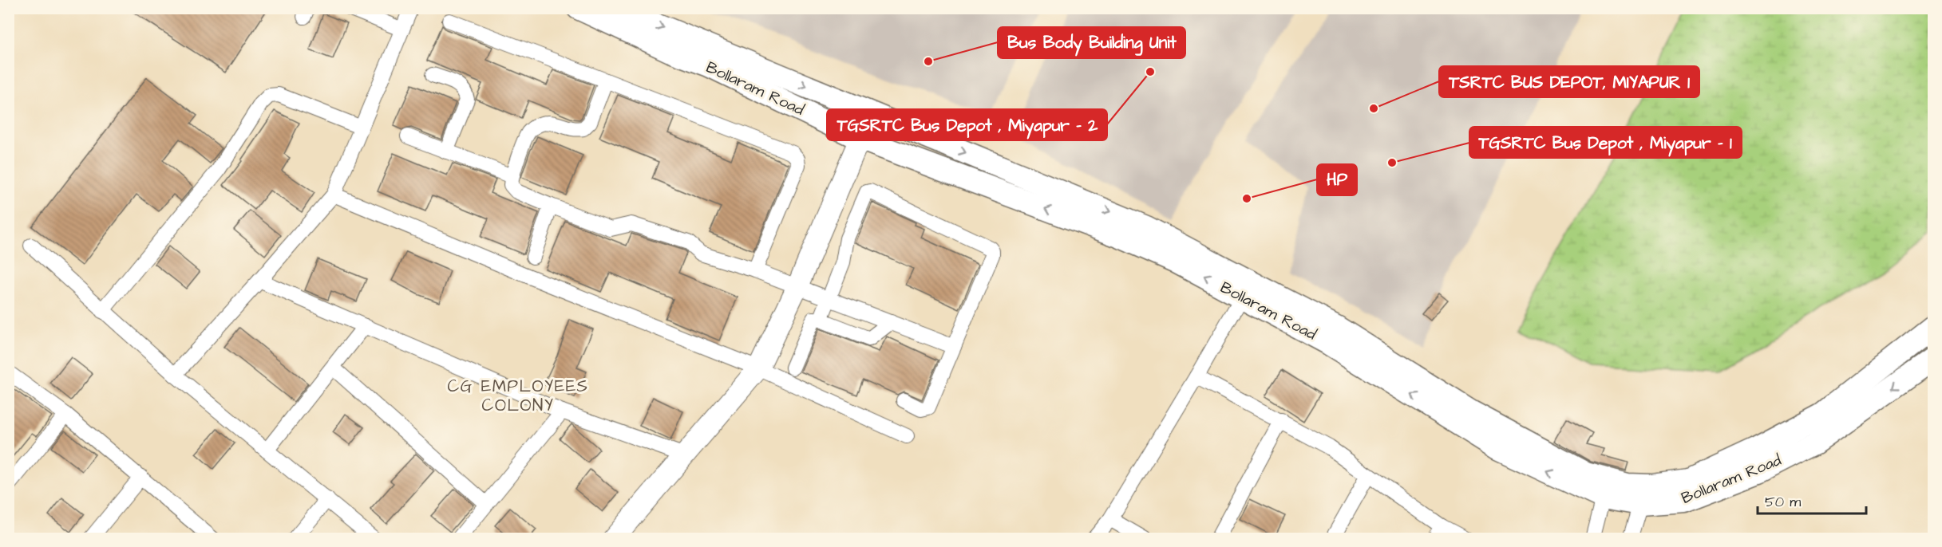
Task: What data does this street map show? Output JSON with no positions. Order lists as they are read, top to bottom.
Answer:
{
  "streets": {
    "main road": ["Bollaram Road"]
  },
  "districts": ["CG EMPLOYEES COLONY"],
  "places": [
    "Bus Body Building Unit",
    "TGSRTC Bus Depot , Miyapur - 2",
    "TSRTC BUS DEPOT, MIYAPUR 1",
    "TGSRTC Bus Depot , Miyapur - 1",
    "HP"
  ],
  "scale_bar": "50 m"
}
